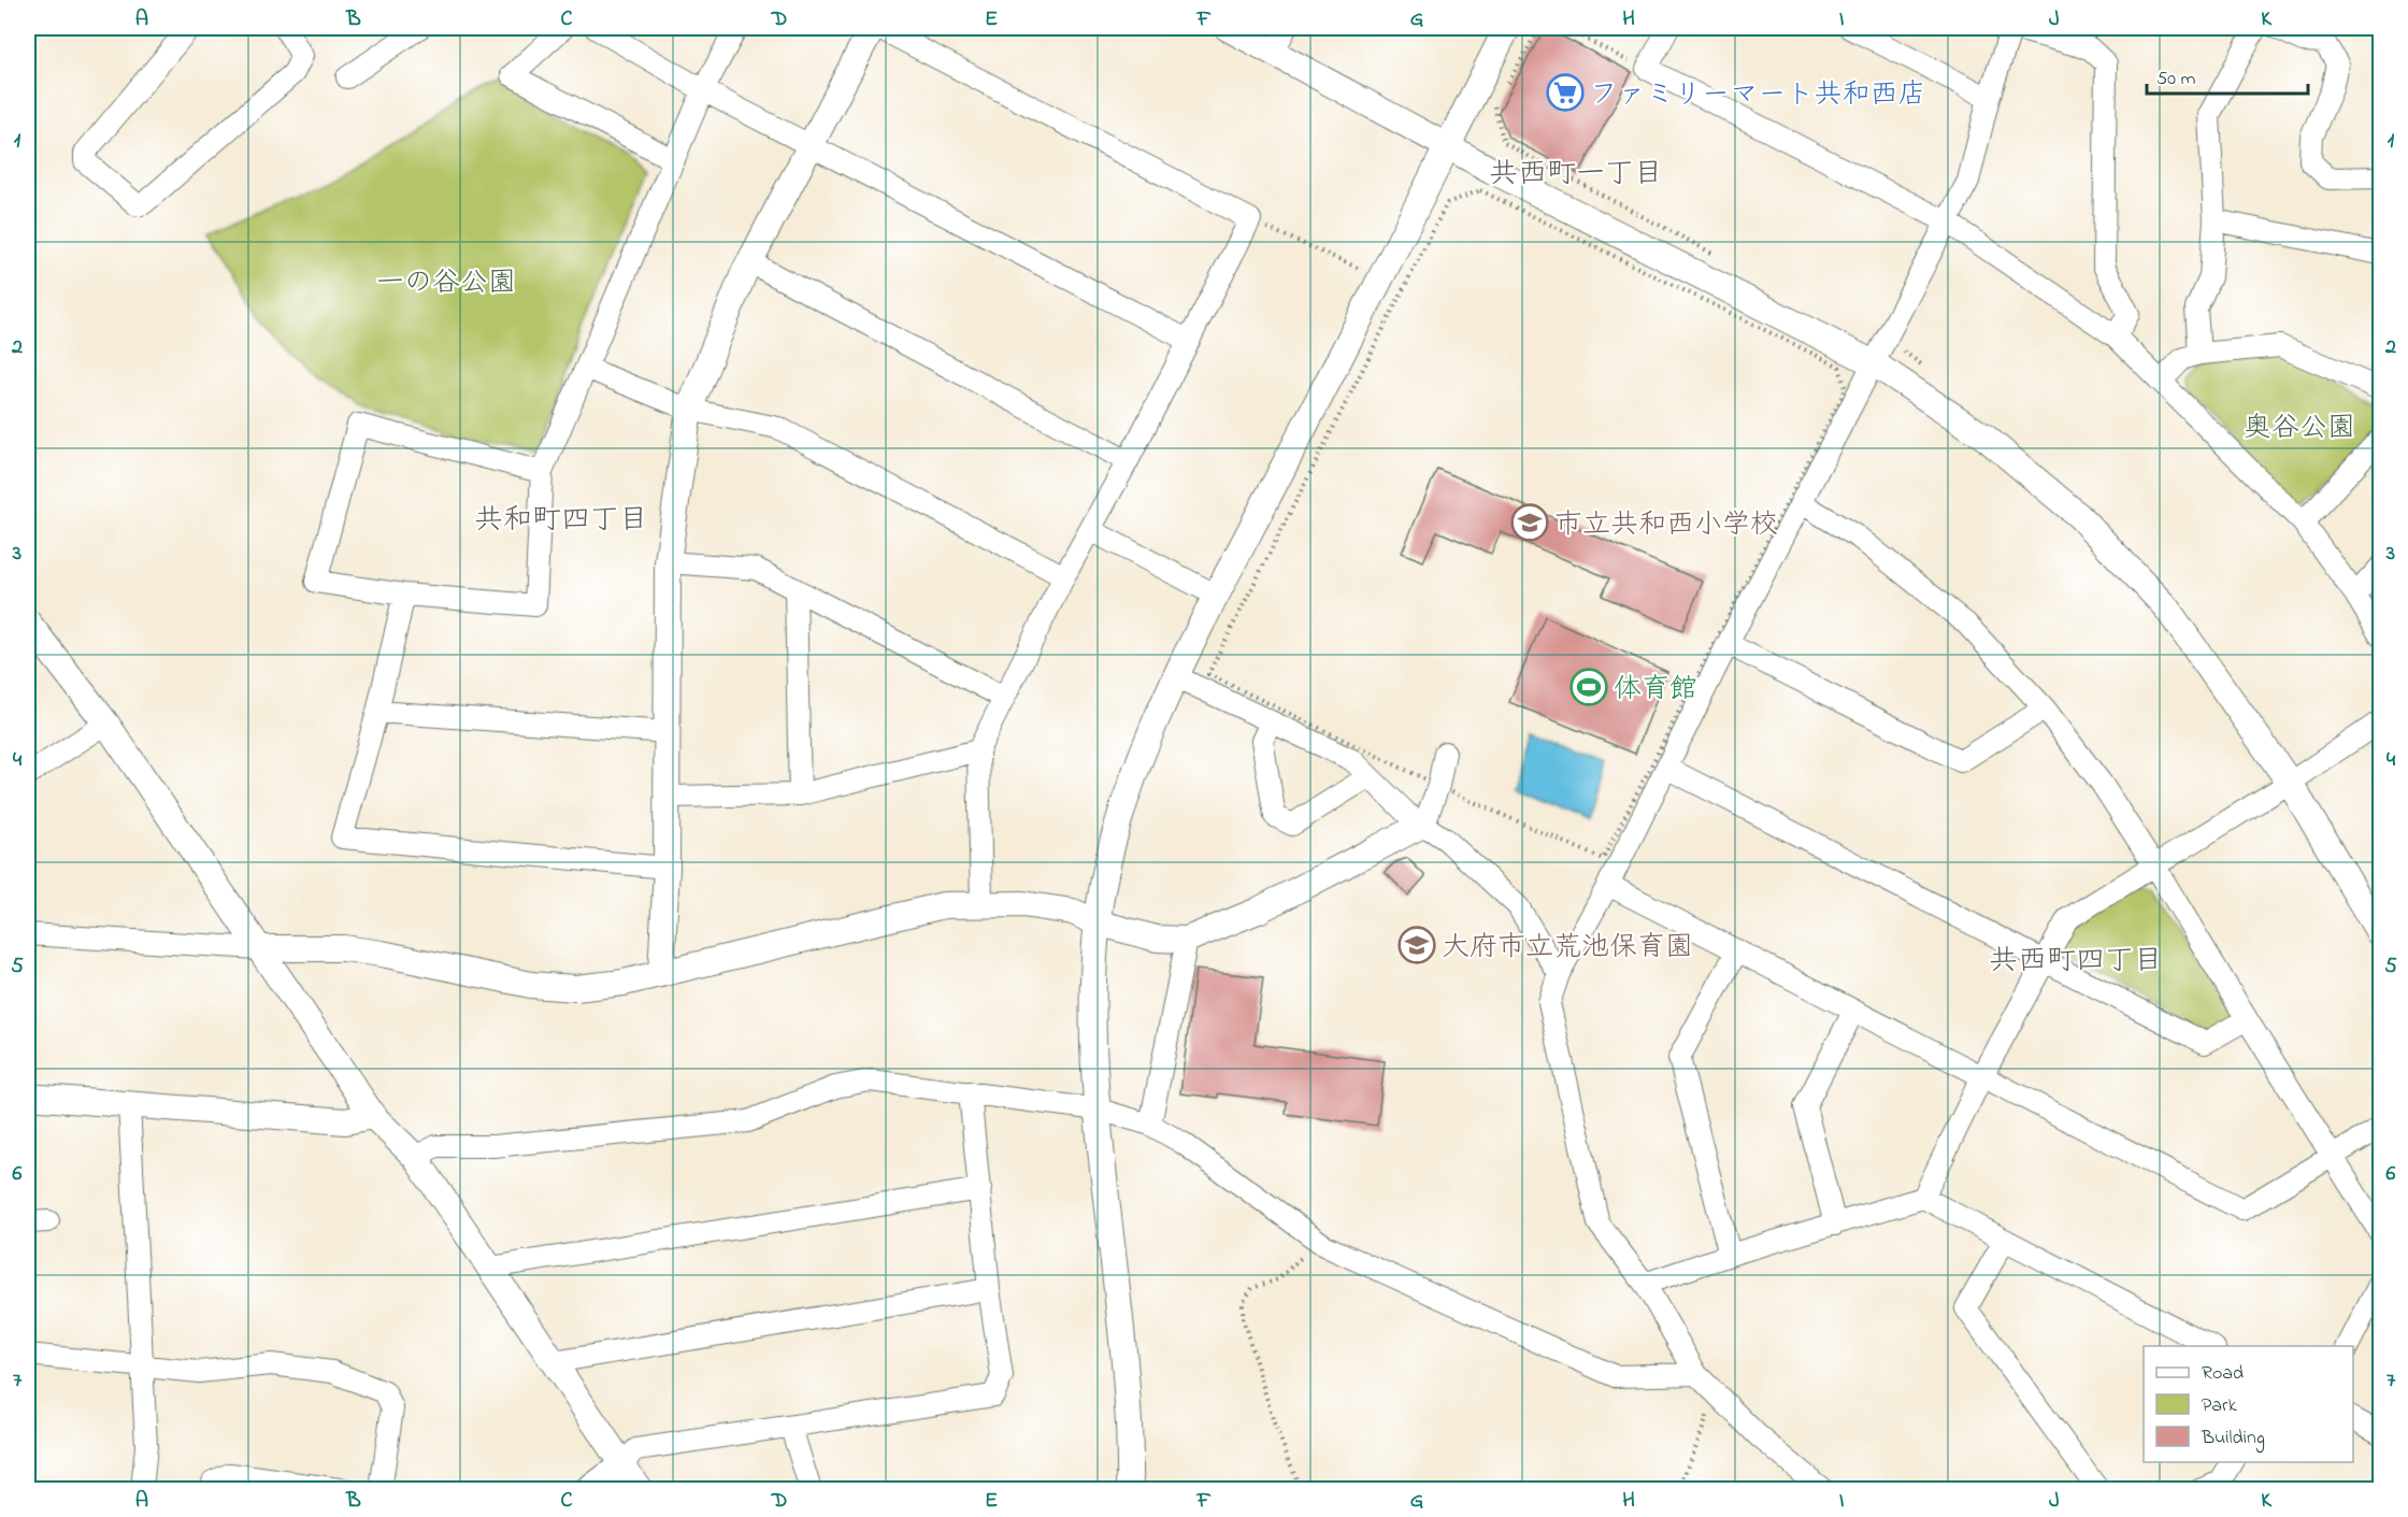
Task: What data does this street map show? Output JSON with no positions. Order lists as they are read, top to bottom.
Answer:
{
  "districts": ["共西町一丁目", "共和町四丁目", "共西町四丁目"],
  "parks": ["一の谷公園", "奥谷公園"],
  "places": {
    "supermarket": ["ファミリーマート共和西店"],
    "school or university": ["市立共和西小学校", "大府市立荒池保育園"],
    "sports": ["体育館"]
  },
  "legend": ["Road", "Park", "Building"],
  "scale_bar": "50 m",
  "grid": {
    "columns": [
      "A",
      "B",
      "C",
      "D",
      "E",
      "F",
      "G",
      "H",
      "I",
      "J",
      "K"
    ],
    "rows": [
      "1",
      "2",
      "3",
      "4",
      "5",
      "6",
      "7"
    ]
  }
}
